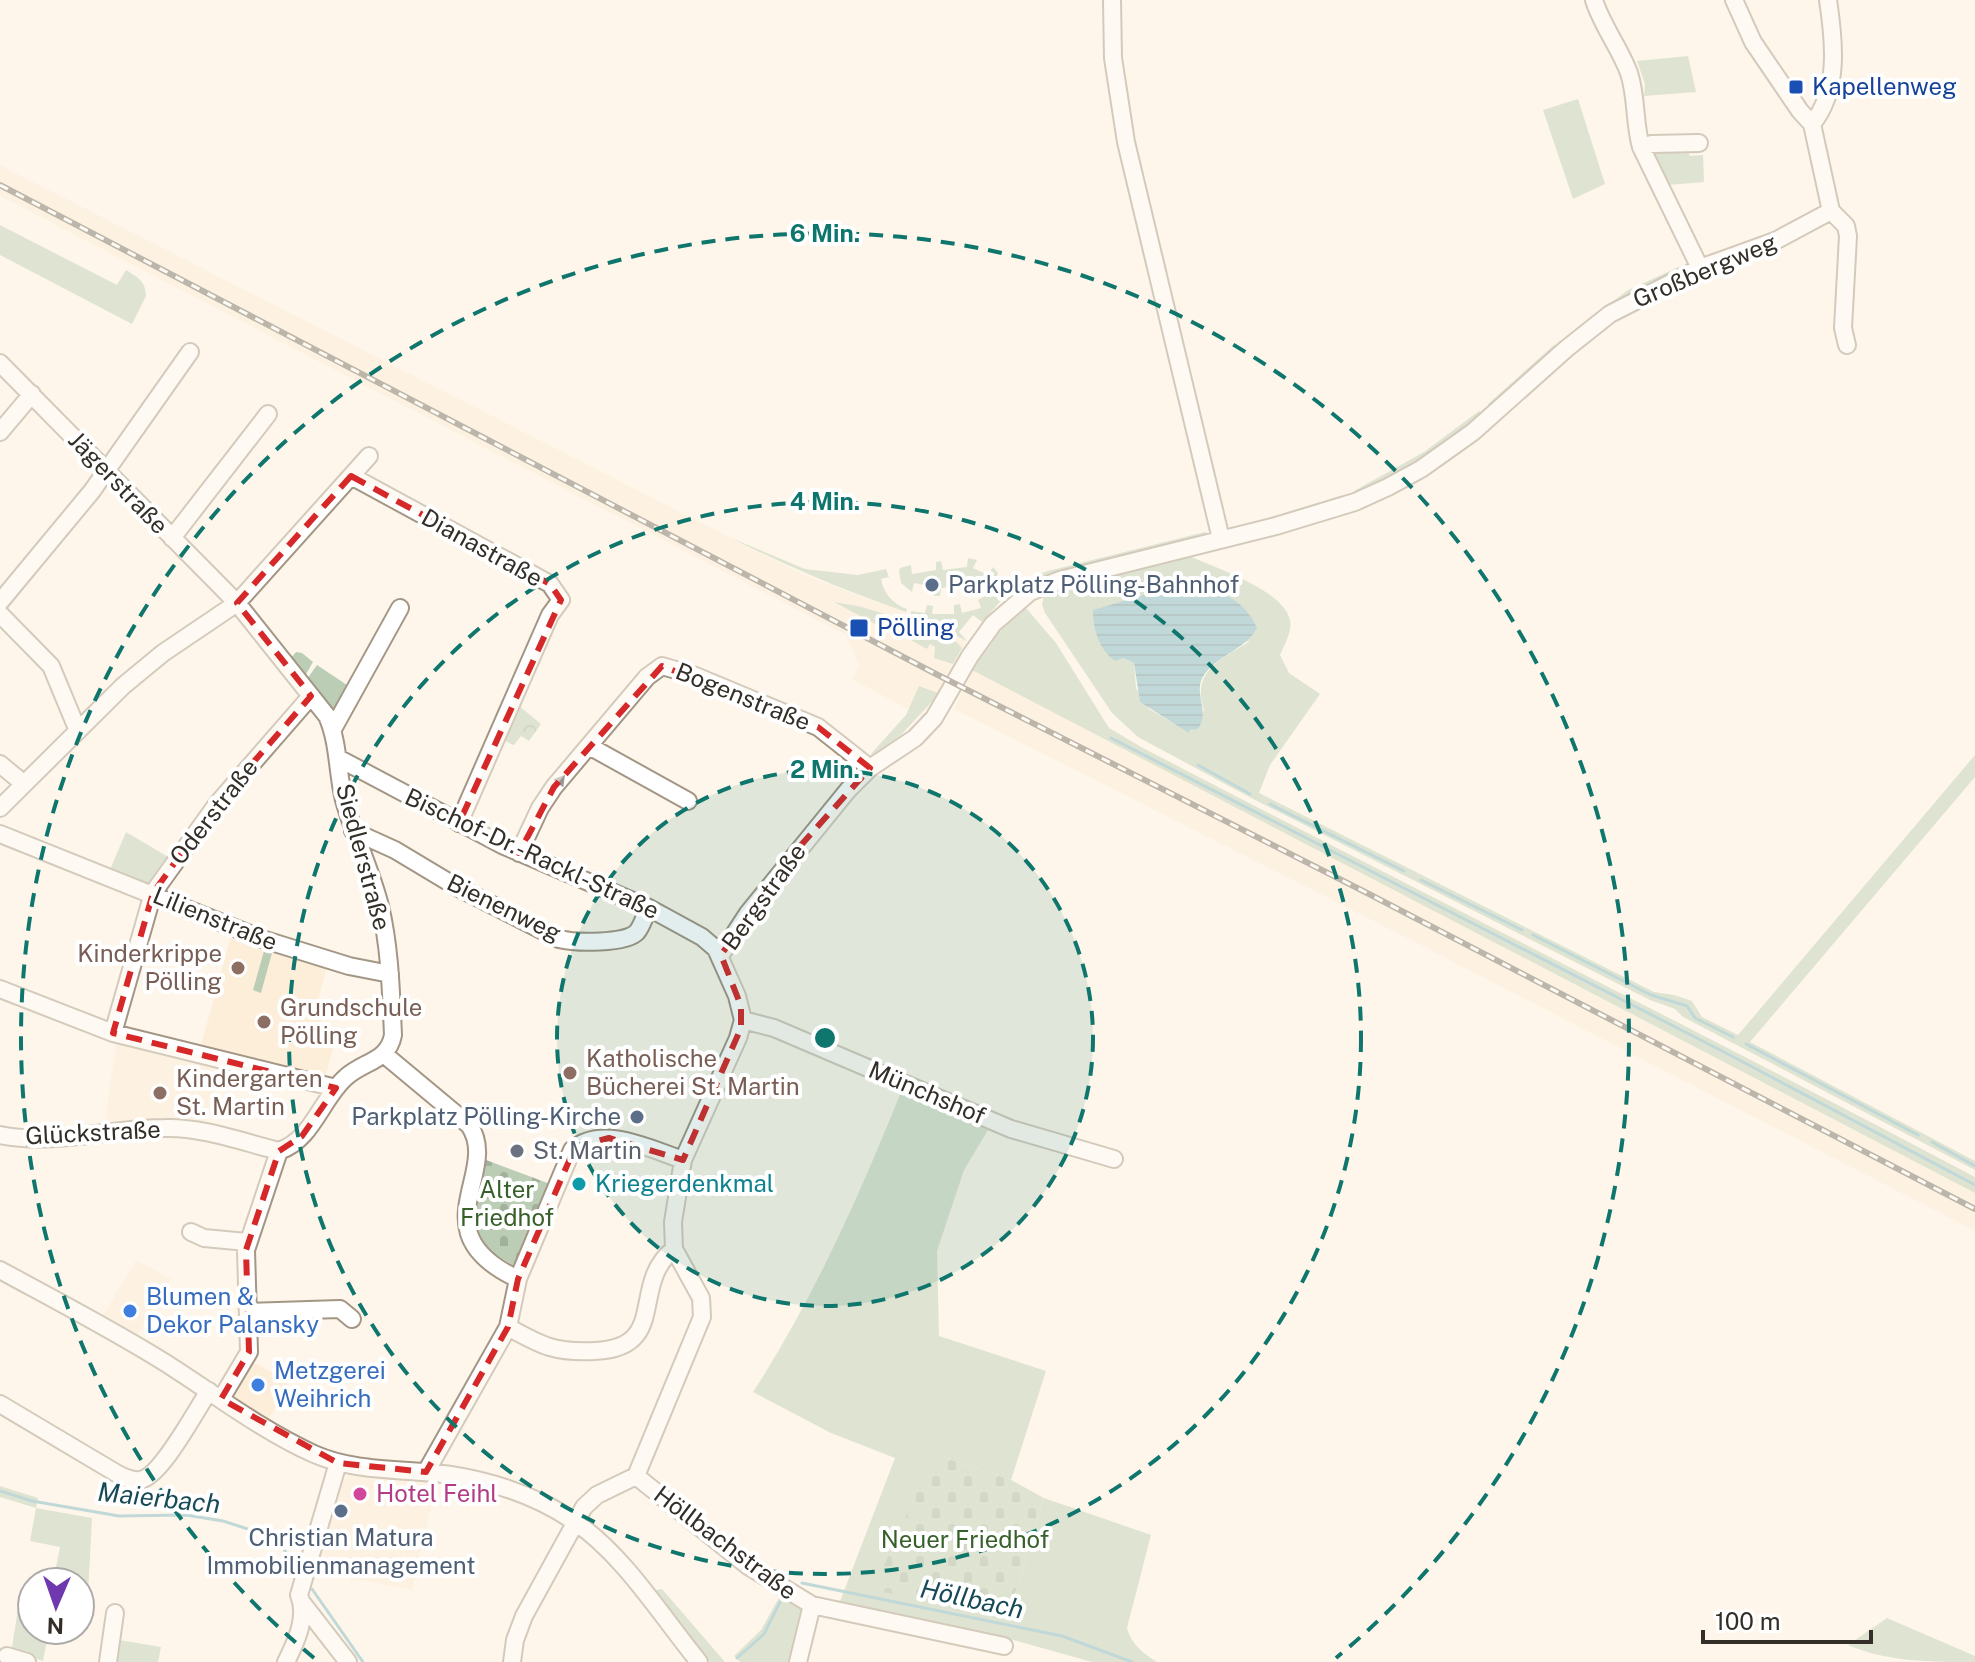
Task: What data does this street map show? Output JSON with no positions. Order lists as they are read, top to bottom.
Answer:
{
  "streets": {
    "street": [
      "Großbergweg",
      "Jägerstraße",
      "Dianastraße",
      "Bogenstraße",
      "Oderstraße",
      "Bischof-Dr.-Rackl-Straße",
      "Siedlerstraße",
      "Bergstraße",
      "Bienenweg",
      "Lilienstraße",
      "Münchshof",
      "Glückstraße",
      "Höllbachstraße"
    ]
  },
  "crossings": [
    ["Großbergweg", "Bergstraße"],
    ["Jägerstraße", "Siedlerstraße"],
    ["Dianastraße", "Bischof-Dr.-Rackl-Straße"],
    ["Bogenstraße", "Bischof-Dr.-Rackl-Straße"],
    ["Bogenstraße", "Bergstraße"],
    ["Oderstraße", "Siedlerstraße"],
    ["Oderstraße", "Lilienstraße"],
    ["Bischof-Dr.-Rackl-Straße", "Siedlerstraße"],
    ["Bischof-Dr.-Rackl-Straße", "Bergstraße"],
    ["Bischof-Dr.-Rackl-Straße", "Bienenweg"],
    ["Siedlerstraße", "Bienenweg"],
    ["Siedlerstraße", "Lilienstraße"],
    ["Bergstraße", "Münchshof"]
  ],
  "water": ["Maierbach", "Höllbach"],
  "parks": ["Alter Friedhof", "Neuer Friedhof"],
  "places": {
    "transit": ["Kapellenweg", "Pölling"],
    "other": [
      "Parkplatz Pölling-Bahnhof",
      "Kinderkrippe Pölling",
      "Grundschule Pölling",
      "Katholische Bücherei St. Martin",
      "Kindergarten St. Martin",
      "Parkplatz Pölling-Kirche",
      "St. Martin",
      "Kriegerdenkmal",
      "Blumen & Dekor Palansky",
      "Metzgerei Weihrich",
      "Hotel Feihl",
      "Christian Matura Immobilienmanagement"
    ]
  },
  "scale_bar": "100 m",
  "north": "bottom",
  "rings": ["6 Min.", "4 Min.", "2 Min."]
}
